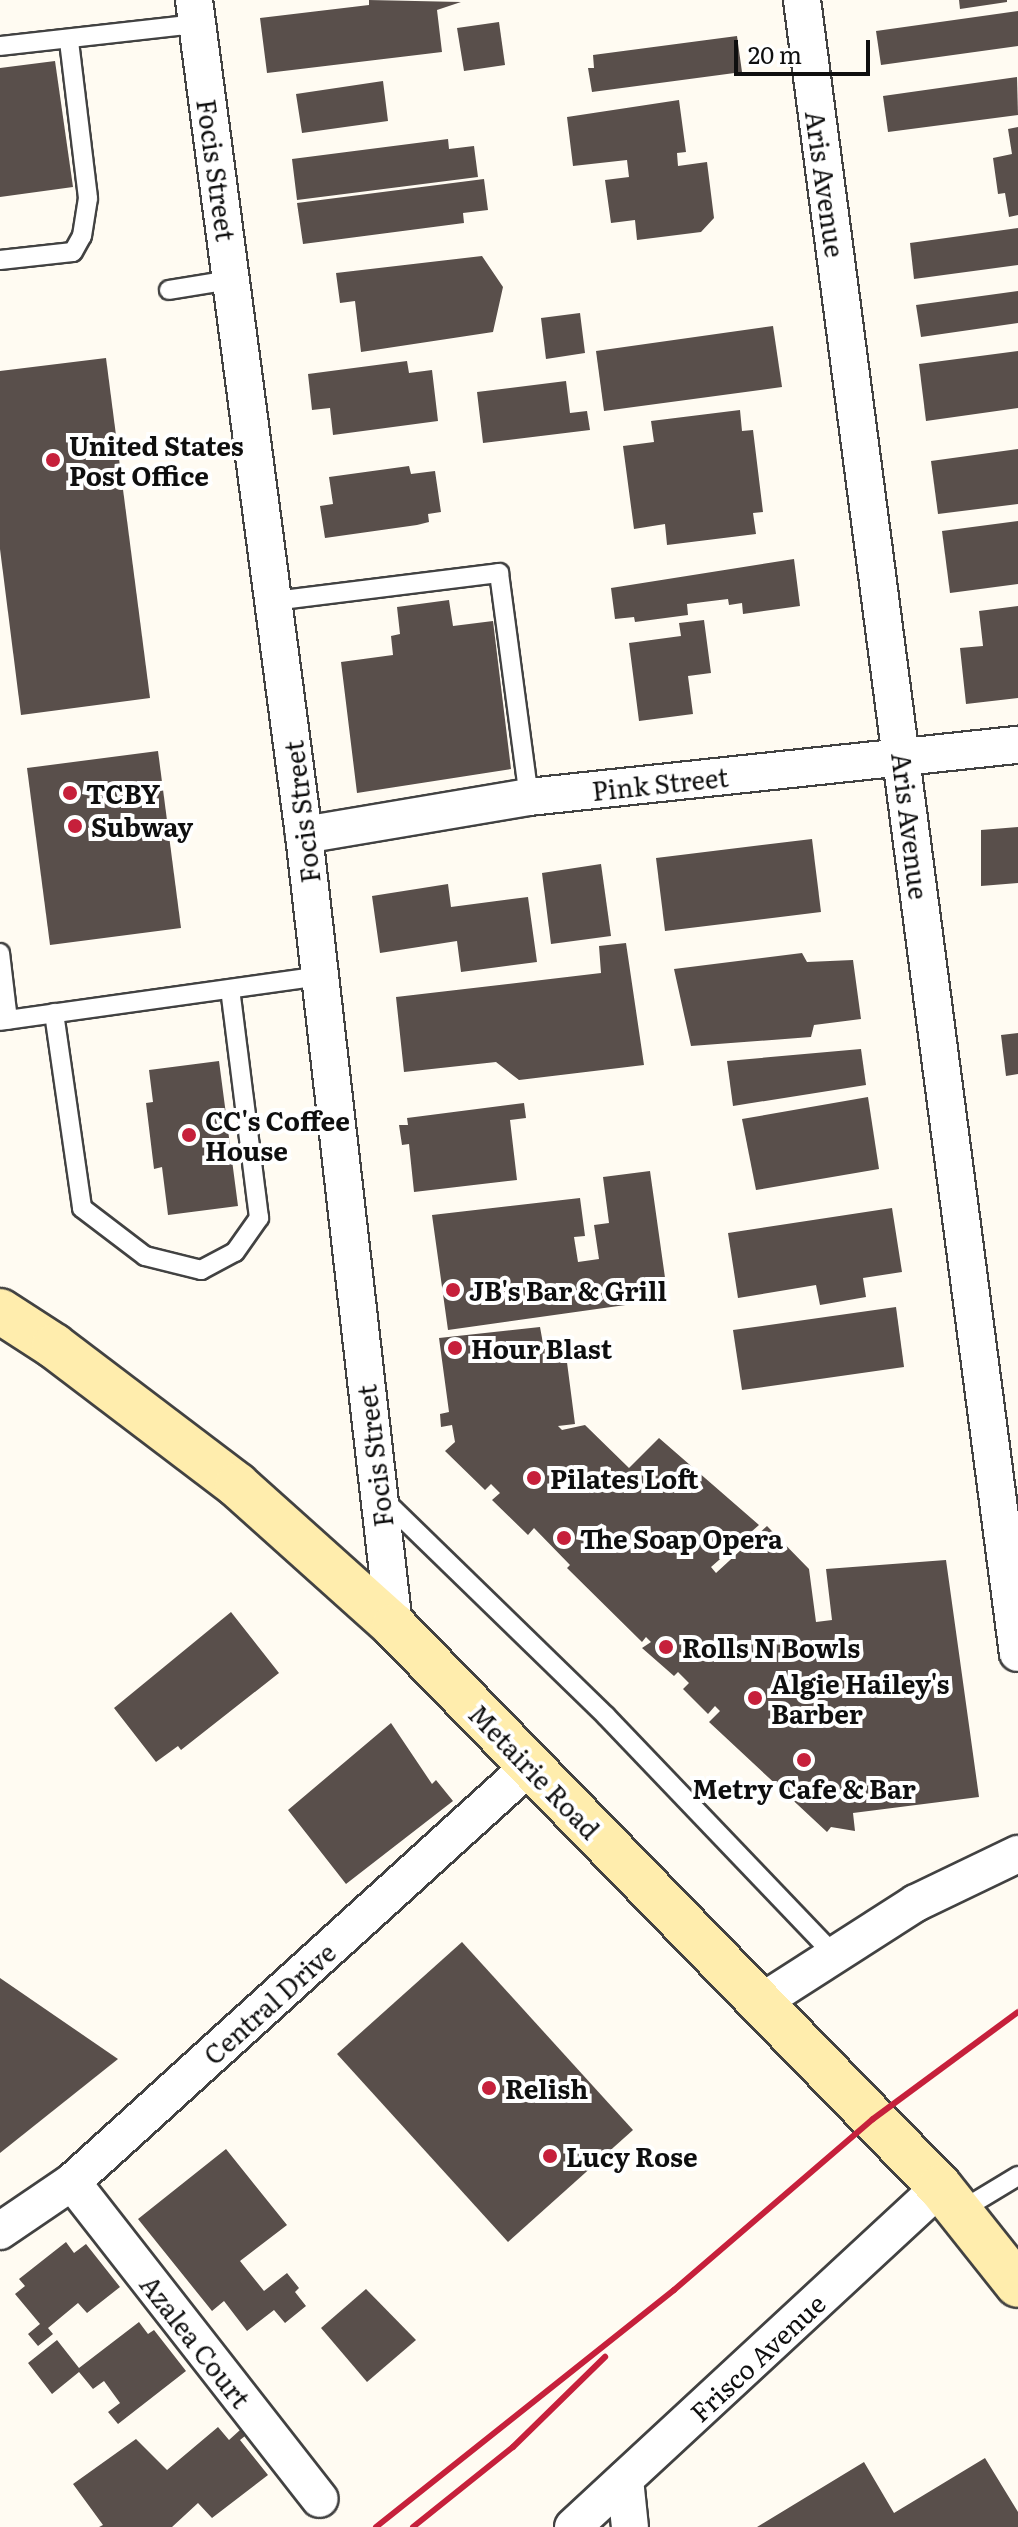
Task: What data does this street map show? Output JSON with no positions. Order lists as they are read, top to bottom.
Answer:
{
  "streets": {
    "main road": ["Metairie Road"],
    "street": [
      "Focis Street",
      "Aris Avenue",
      "Pink Street",
      "Central Drive",
      "Azalea Court",
      "Frisco Avenue"
    ]
  },
  "crossings": [
    ["Focis Street", "Pink Street"],
    ["Focis Street", "Metairie Road"],
    ["Aris Avenue", "Pink Street"],
    ["Metairie Road", "Central Drive"],
    ["Metairie Road", "Frisco Avenue"],
    ["Central Drive", "Azalea Court"]
  ],
  "places": [
    "United States Post Office",
    "TCBY",
    "Subway",
    "CC's Coffee House",
    "JB's Bar & Grill",
    "Hour Blast",
    "Pilates Loft",
    "The Soap Opera",
    "Rolls N Bowls",
    "Algie Hailey's Barber",
    "Metry Cafe & Bar",
    "Relish",
    "Lucy Rose"
  ],
  "scale_bar": "20 m"
}
